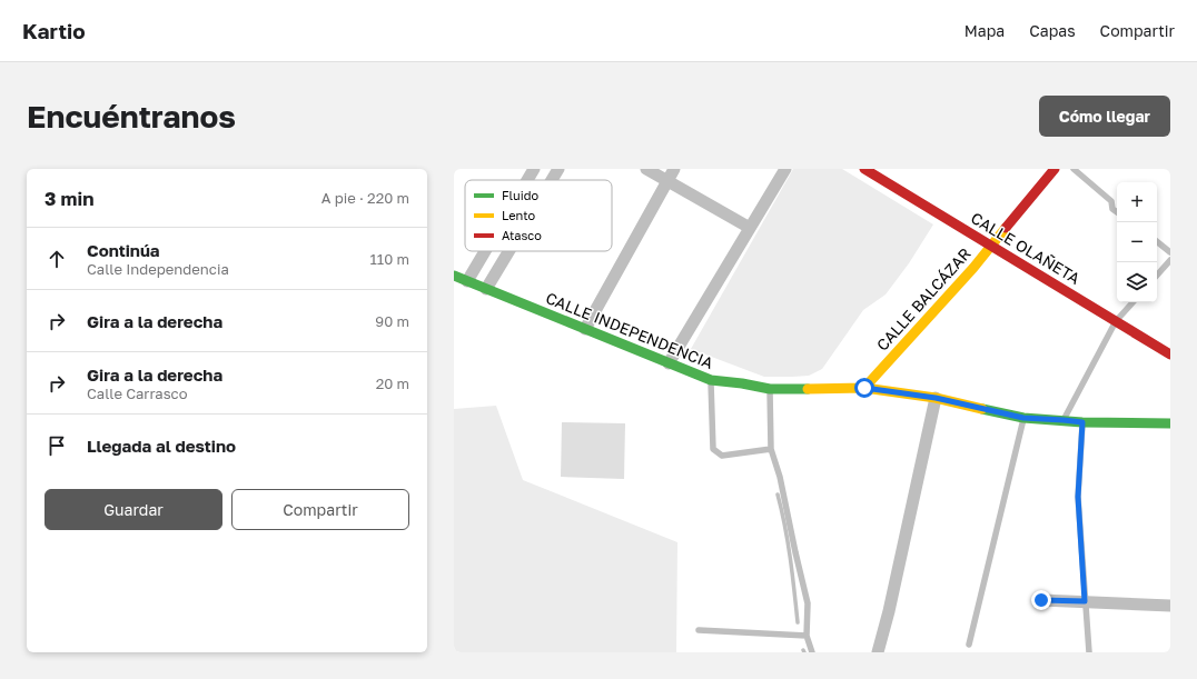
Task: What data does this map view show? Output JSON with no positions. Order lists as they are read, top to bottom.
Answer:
{
  "streets": {
    "street": ["CALLE OLAÑETA", "CALLE BALCÁZAR", "CALLE INDEPENDENCIA"]
  },
  "crossings": [
    ["CALLE OLAÑETA", "CALLE BALCÁZAR"],
    ["CALLE BALCÁZAR", "CALLE INDEPENDENCIA"]
  ],
  "legend": ["Fluido", "Lento", "Atasco"],
  "page": {
    "header": "Kartio",
    "nav": ["Mapa", "Capas", "Compartir"],
    "buttons": [
      "Cómo llegar",
      ["Guardar", "Compartir"]
    ],
    "title": "Encuéntranos",
    "heading": ["3 min", "A pie · 220 m"],
    "map_buttons": ["+", "−"],
    "list": [
      ["Continúa", "Calle Independencia", "110 m"],
      ["Gira a la derecha", "90 m"],
      ["Gira a la derecha", "Calle Carrasco", "20 m"],
      "Llegada al destino"
    ]
  }
}
